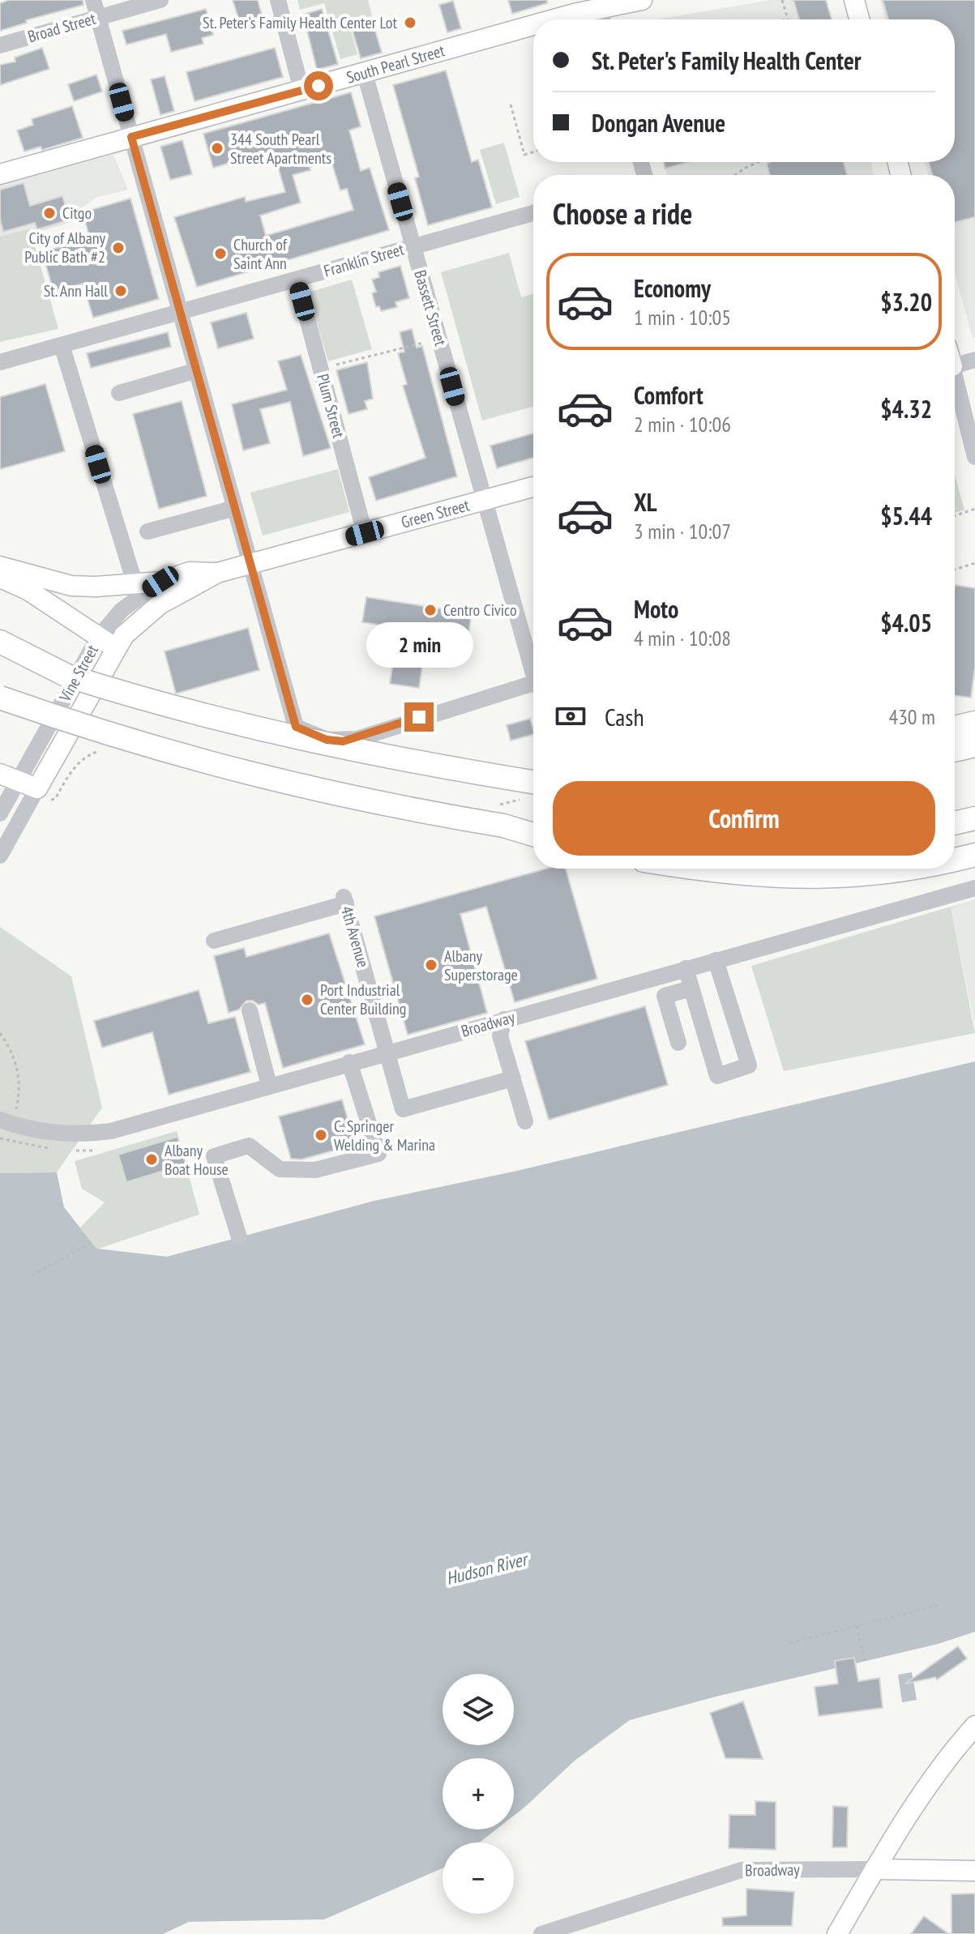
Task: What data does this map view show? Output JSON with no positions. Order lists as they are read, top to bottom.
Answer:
{
  "streets": {
    "main road": [
      "South Pearl Street",
      "Green Street",
      "Vine Street",
      "Broadway"
    ],
    "street": [
      "Broad Street",
      "Franklin Street",
      "Bassett Street",
      "Plum Street",
      "4th Avenue"
    ]
  },
  "crossings": [
    ["South Pearl Street", "Bassett Street"],
    ["Franklin Street", "Bassett Street"],
    ["Franklin Street", "Plum Street"],
    ["Bassett Street", "Green Street"],
    ["Plum Street", "Green Street"],
    ["Green Street", "Vine Street"],
    ["4th Avenue", "Broadway"]
  ],
  "water": ["Hudson River"],
  "places": [
    "St. Peter's Family Health Center Lot",
    "344 South Pearl Street Apartments",
    "Citgo",
    "City of Albany Public Bath #2",
    "Church of Saint Ann",
    "St. Ann Hall",
    "Centro Civico",
    "Albany Superstorage",
    "Port Industrial Center Building",
    "C. Springer Welding & Marina",
    "Albany Boat House"
  ],
  "page": {
    "banner": ["St. Peter's Family Health Center", "Dongan Avenue"],
    "heading": "Choose a ride",
    "list": [
      {
        "name": "Economy",
        "note": "1 min · 10:05",
        "value": "$3.20"
      },
      {
        "name": "Comfort",
        "note": "2 min · 10:06",
        "value": "$4.32"
      },
      {
        "name": "XL",
        "note": "3 min · 10:07",
        "value": "$5.44"
      },
      {
        "name": "Moto",
        "note": "4 min · 10:08",
        "value": "$4.05"
      }
    ],
    "bubble": "2 min",
    "pay": ["Cash", "430 m"],
    "buttons": "Confirm",
    "map_buttons": ["+", "−"]
  }
}
